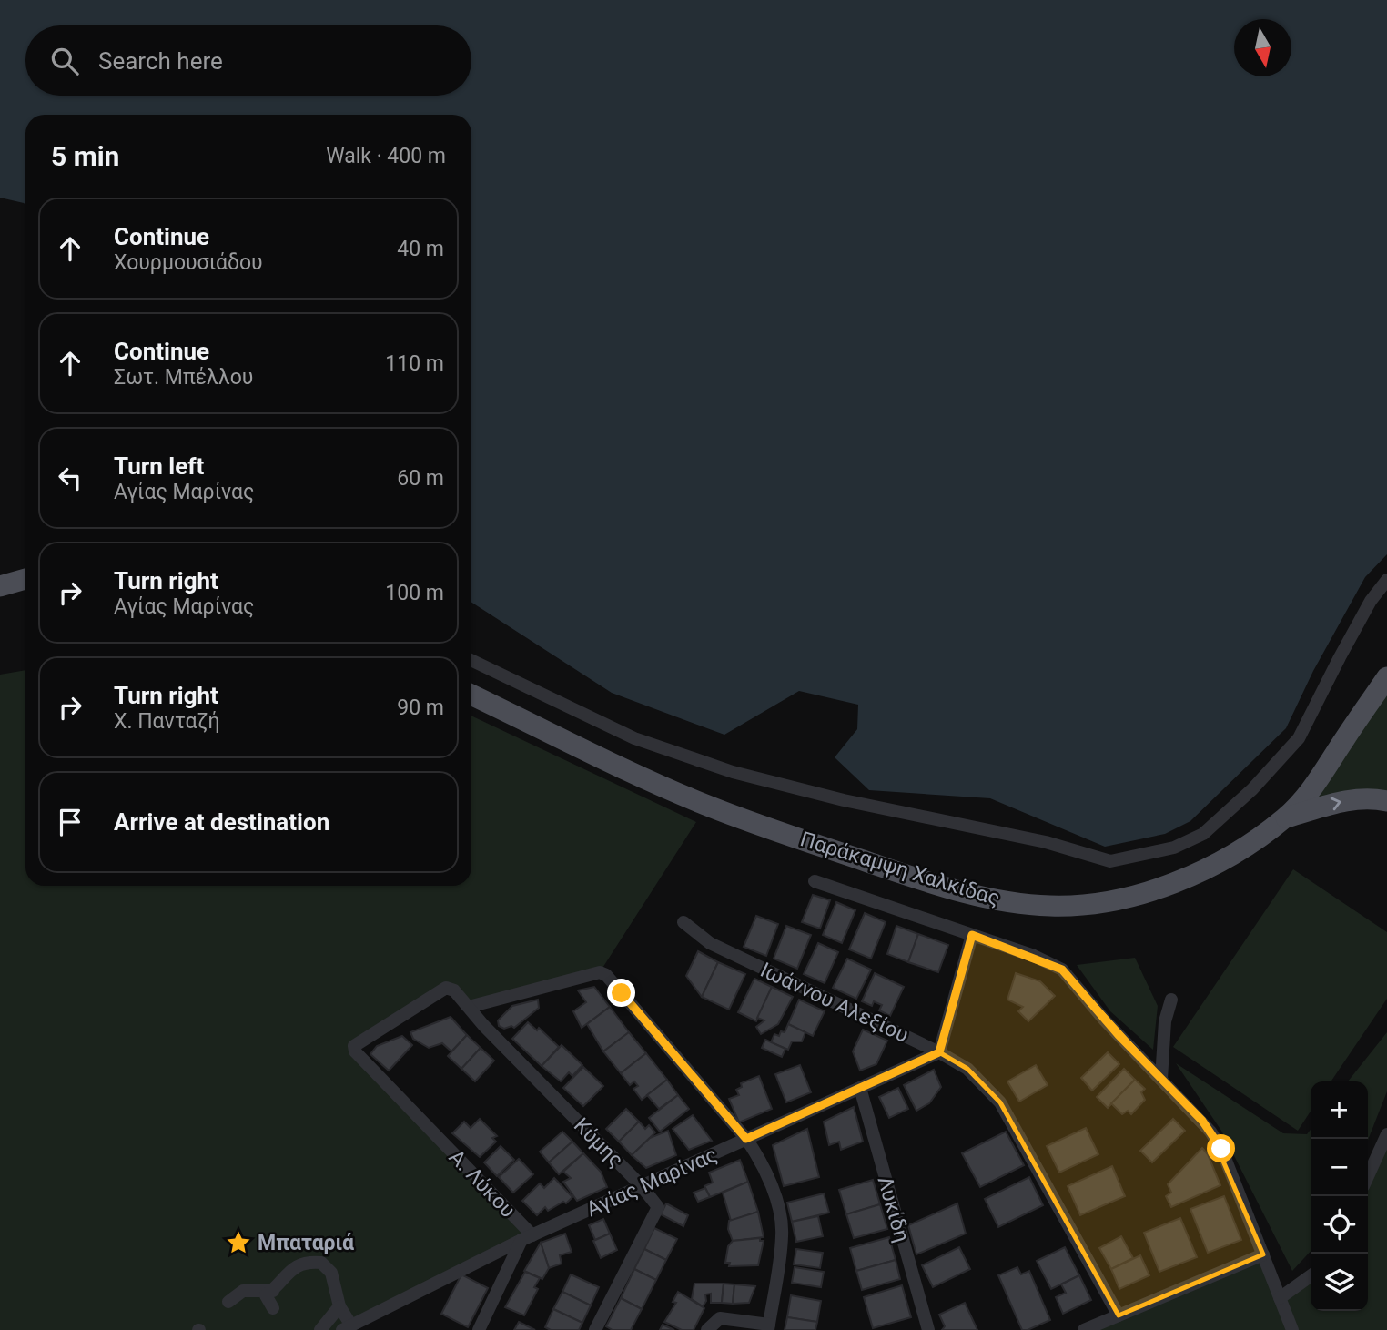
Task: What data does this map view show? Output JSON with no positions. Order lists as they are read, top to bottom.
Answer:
{
  "streets": {
    "main road": ["Παράκαμψη Χαλκίδας"],
    "street": [
      "Ιωάννου Αλεξίου",
      "Κύμης",
      "Αγίας Μαρίνας",
      "Α. Λύκου",
      "Λυκίδη"
    ]
  },
  "crossings": [
    ["Ιωάννου Αλεξίου", "Αγίας Μαρίνας"],
    ["Κύμης", "Αγίας Μαρίνας"],
    ["Κύμης", "Α. Λύκου"],
    ["Αγίας Μαρίνας", "Α. Λύκου"],
    ["Αγίας Μαρίνας", "Λυκίδη"]
  ],
  "places": {
    "place": ["Μπαταριά"]
  },
  "north": "bottom",
  "page": {
    "search": "Search here",
    "heading": ["5 min", "Walk · 400 m"],
    "list": [
      ["Continue", "Χουρμουσιάδου", "40 m"],
      ["Continue", "Σωτ. Μπέλλου", "110 m"],
      ["Turn left", "Αγίας Μαρίνας", "60 m"],
      ["Turn right", "Αγίας Μαρίνας", "100 m"],
      ["Turn right", "Χ. Πανταζή", "90 m"],
      "Arrive at destination"
    ],
    "map_buttons": ["+", "−"]
  }
}
